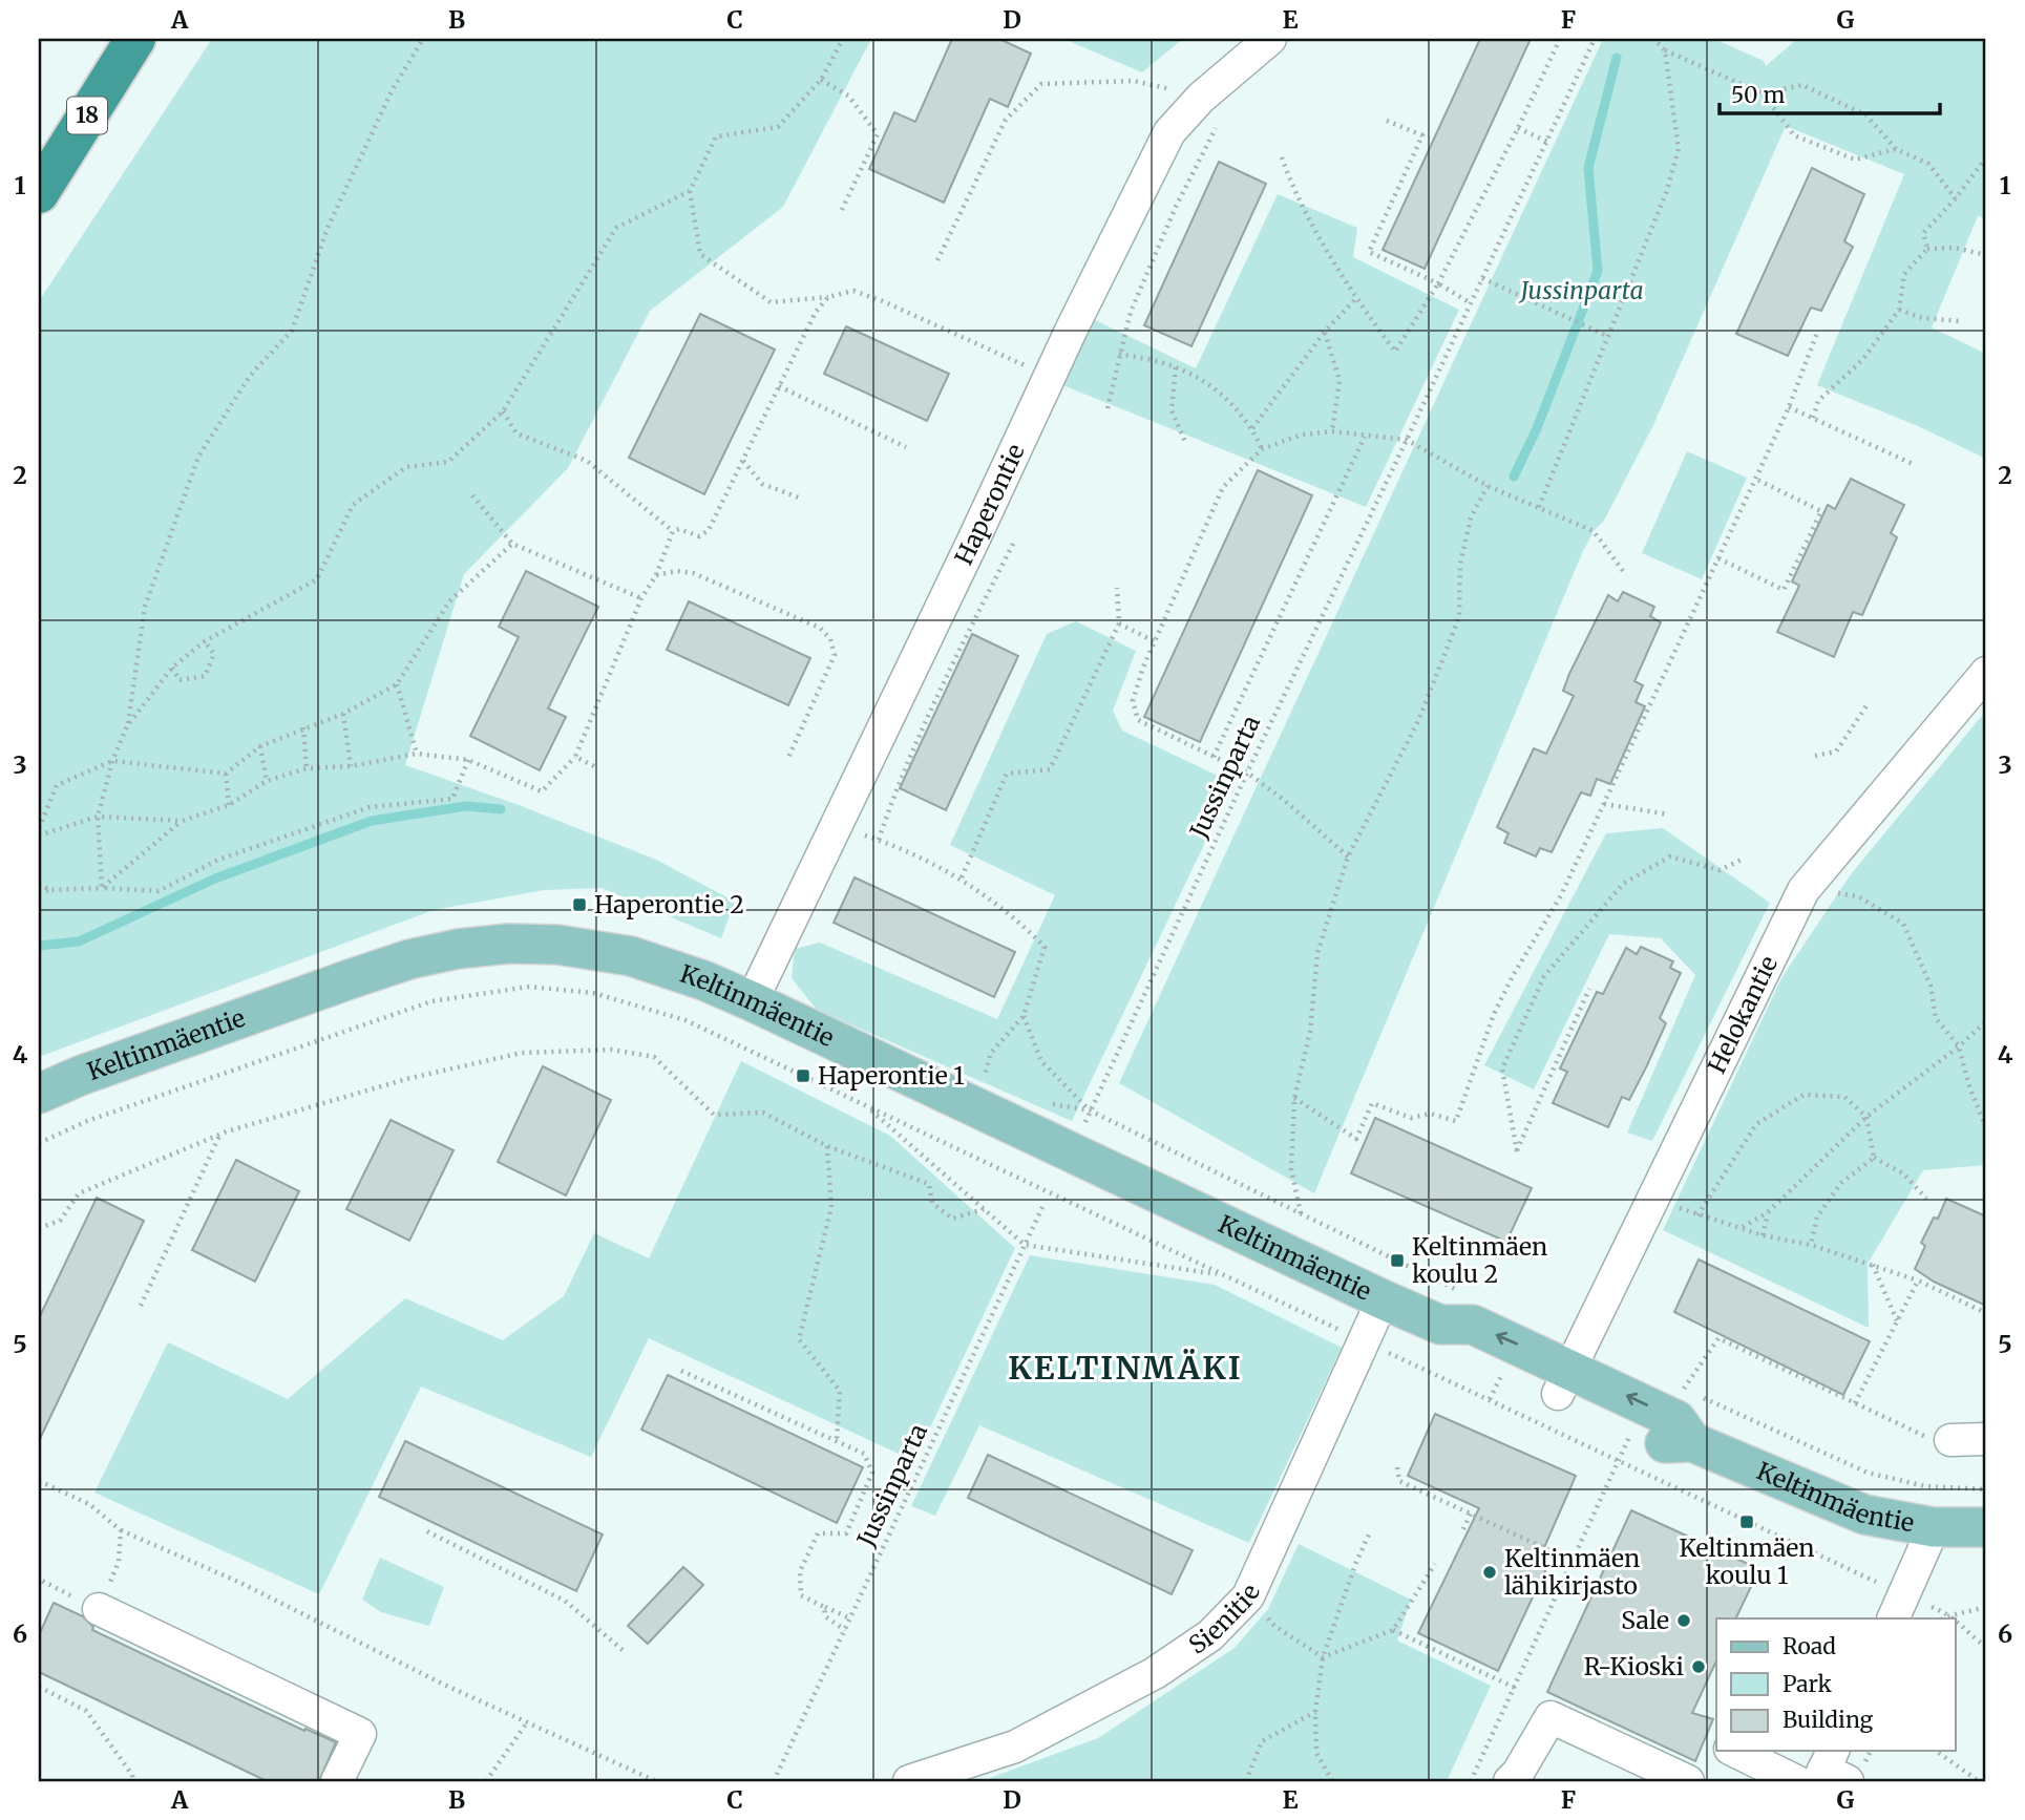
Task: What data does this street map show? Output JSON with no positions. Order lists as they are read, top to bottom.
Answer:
{
  "streets": {
    "highway": ["18"],
    "main road": ["Keltinmäentie"],
    "street": ["Haperontie", "Helokantie", "Sienitie"],
    "path": ["Jussinparta"]
  },
  "crossings": [
    ["Haperontie", "Keltinmäentie"],
    ["Keltinmäentie", "Helokantie"],
    ["Keltinmäentie", "Sienitie"]
  ],
  "districts": ["KELTINMÄKI"],
  "parks": ["Jussinparta"],
  "places": {
    "transit": [
      "Haperontie 2",
      "Haperontie 1",
      "Keltinmäen koulu 2",
      "Keltinmäen koulu 1"
    ],
    "other": ["Keltinmäen lähikirjasto", "Sale", "R-Kioski"]
  },
  "legend": ["Road", "Park", "Building"],
  "scale_bar": "50 m",
  "grid": {
    "columns": [
      "A",
      "B",
      "C",
      "D",
      "E",
      "F",
      "G"
    ],
    "rows": [
      "1",
      "2",
      "3",
      "4",
      "5",
      "6"
    ]
  }
}
